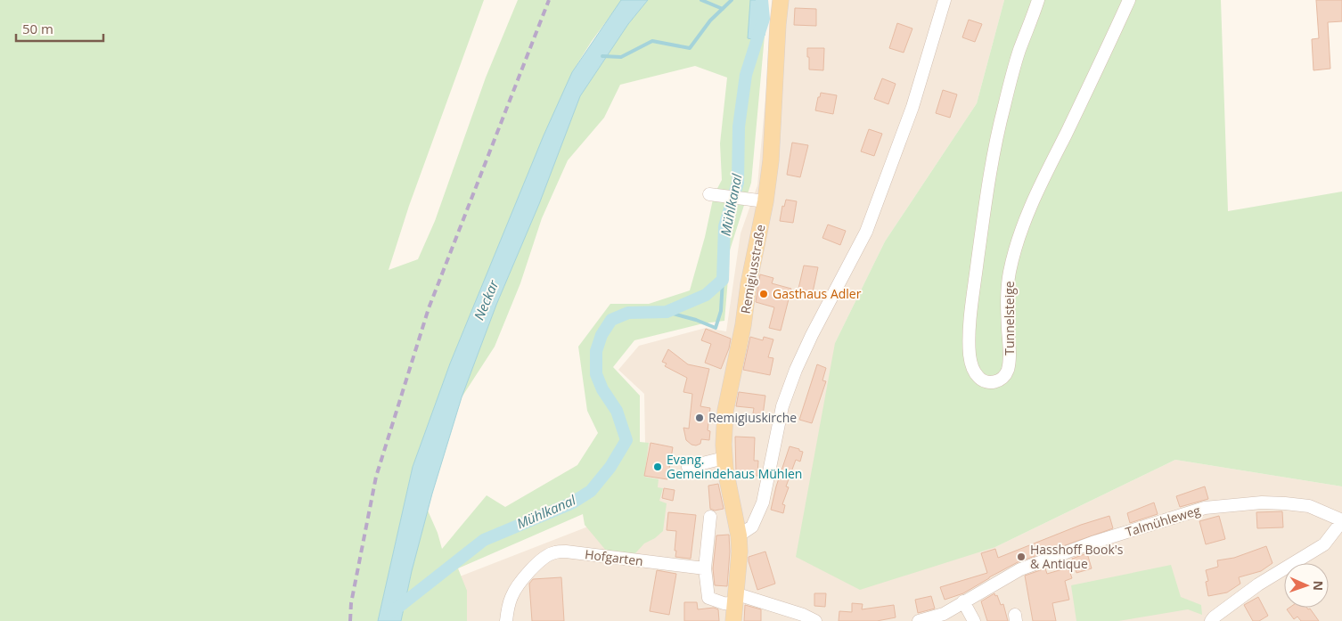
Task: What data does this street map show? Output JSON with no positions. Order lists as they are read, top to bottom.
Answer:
{
  "streets": {
    "main road": ["Remigiusstraße"],
    "street": ["Tunnelsteige", "Talmühleweg", "Hofgarten"]
  },
  "water": ["Mühlkanal", "Neckar"],
  "places": [
    "Gasthaus Adler",
    "Remigiuskirche",
    "Evang. Gemeindehaus Mühlen",
    "Hasshoff Book's & Antique"
  ],
  "scale_bar": "50 m",
  "north": "right"
}
